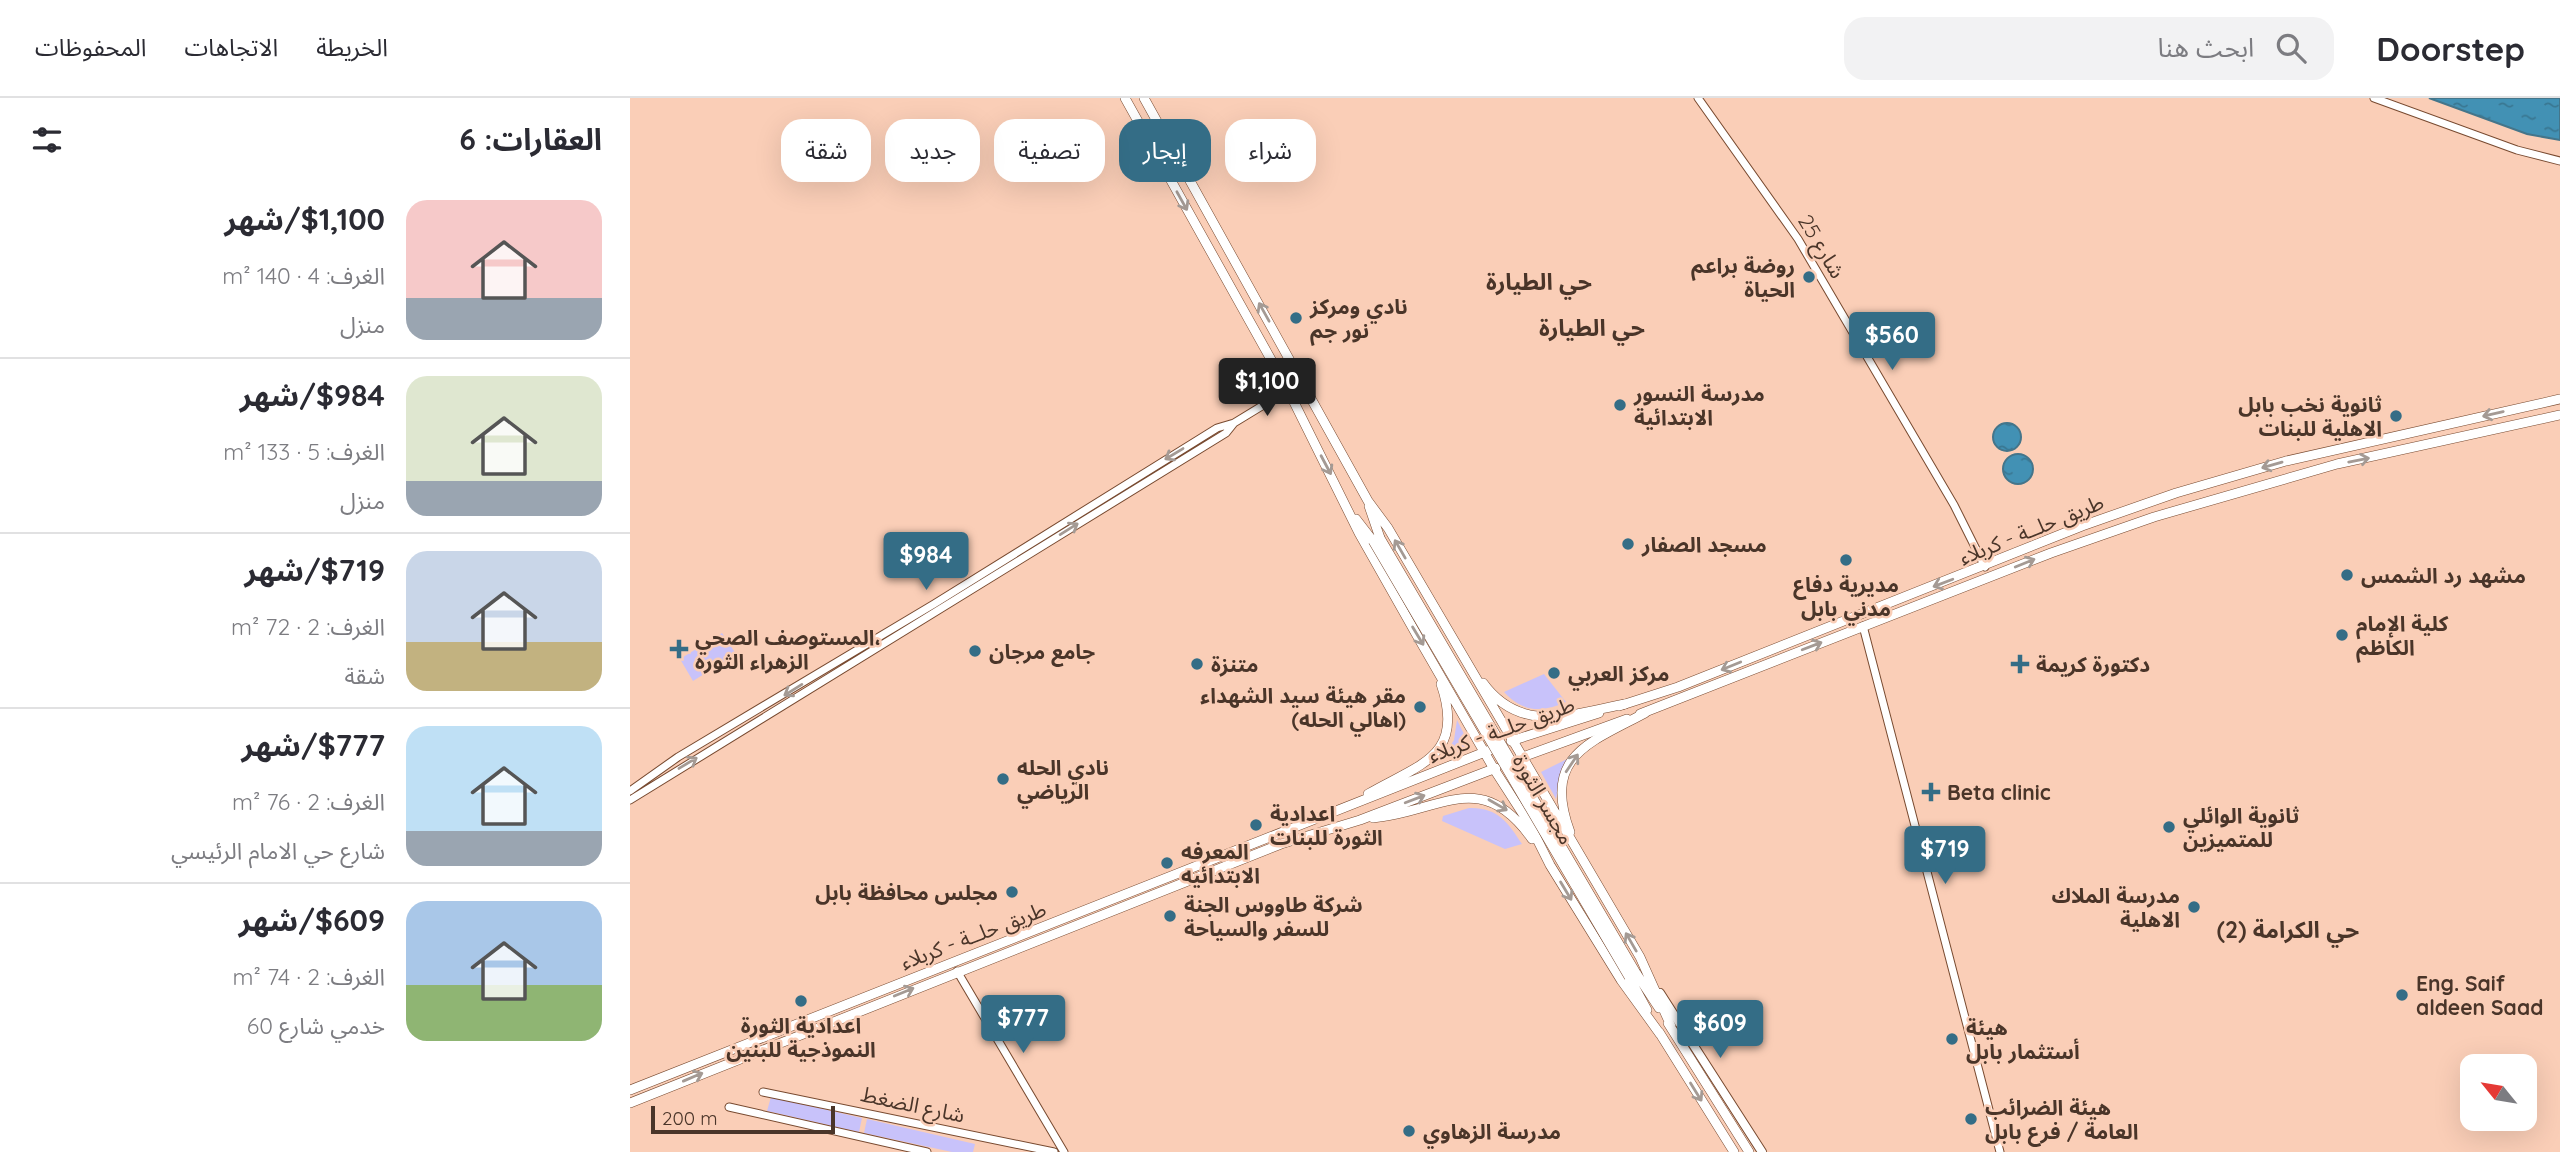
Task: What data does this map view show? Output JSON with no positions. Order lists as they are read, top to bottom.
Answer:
{
  "streets": {
    "main road": ["طريق حلــة - كربلاء", "مجسر الثورة"],
    "street": ["شارع 25", "شارع الضغط"]
  },
  "crossings": [
    ["شارع 25", "طريق حلــة - كربلاء"]
  ],
  "districts": ["حي الطيارة", "حي الطيارة", "حي الكرامة (2)"],
  "places": {
    "other": [
      "روضة براعم الحياة",
      "نادي ومركز نور جم",
      "مدرسة النسور الابتدائية",
      "ثانوية نخب بابل الاهلية للبنات",
      "مسجد الصفار",
      "مديرية دفاع مدني بابل",
      "مشهد رد الشمس",
      "كلية الإمام الكاظم",
      "جامع مرجان",
      "متنزة",
      "مركز العربي",
      "مقر هيئة سيد الشهداء (اهالي الحله)",
      "نادي الحله الرياضي",
      "اعدادية الثورة للبنات",
      "ثانوية الوائلي للمتميزين",
      "المعرفه الابتدائيه",
      "مجلس محافظة بابل",
      "مدرسة الملاك الاهلية",
      "شركة طاووس الجنة للسفر والسياحة",
      "Eng. Saif aldeen Saad",
      "اعدادية الثورة النموذجية للبنين",
      "هيئة أستثمار بابل",
      "هيئة الضرائب العامة / فرع بابل",
      "مدرسة الزهاوي"
    ],
    "health": ["المستوصف الصحي، الزهراء الثوره", "دكتورة كريمة", "Beta clinic"]
  },
  "scale_bar": "200 m",
  "north": "top left",
  "page": {
    "header": "Doorstep",
    "search": "ابحث هنا",
    "nav": ["الخريطة", "الاتجاهات", "المحفوظات"],
    "heading": "العقارات: 6",
    "chip": [
      "شراء",
      "إيجار",
      "تصفية",
      "جديد",
      "شقة"
    ],
    "list": [
      {
        "name": "$1,100/شهر",
        "note": "الغرف: 4 · 140 m² · منزل"
      },
      {
        "name": "$984/شهر",
        "note": "الغرف: 5 · 133 m² · منزل"
      },
      {
        "name": "$719/شهر",
        "note": "الغرف: 2 · 72 m² · شقة"
      },
      {
        "name": "$777/شهر",
        "note": "الغرف: 2 · 76 m² · شارع حي الامام الرئيسي"
      },
      {
        "name": "$609/شهر",
        "note": "الغرف: 2 · 74 m² · خدمي شارع 60"
      }
    ],
    "price": [
      "$560",
      "$1,100",
      "$984",
      "$719",
      "$777",
      "$609"
    ],
    "scale": "200 m"
  }
}
